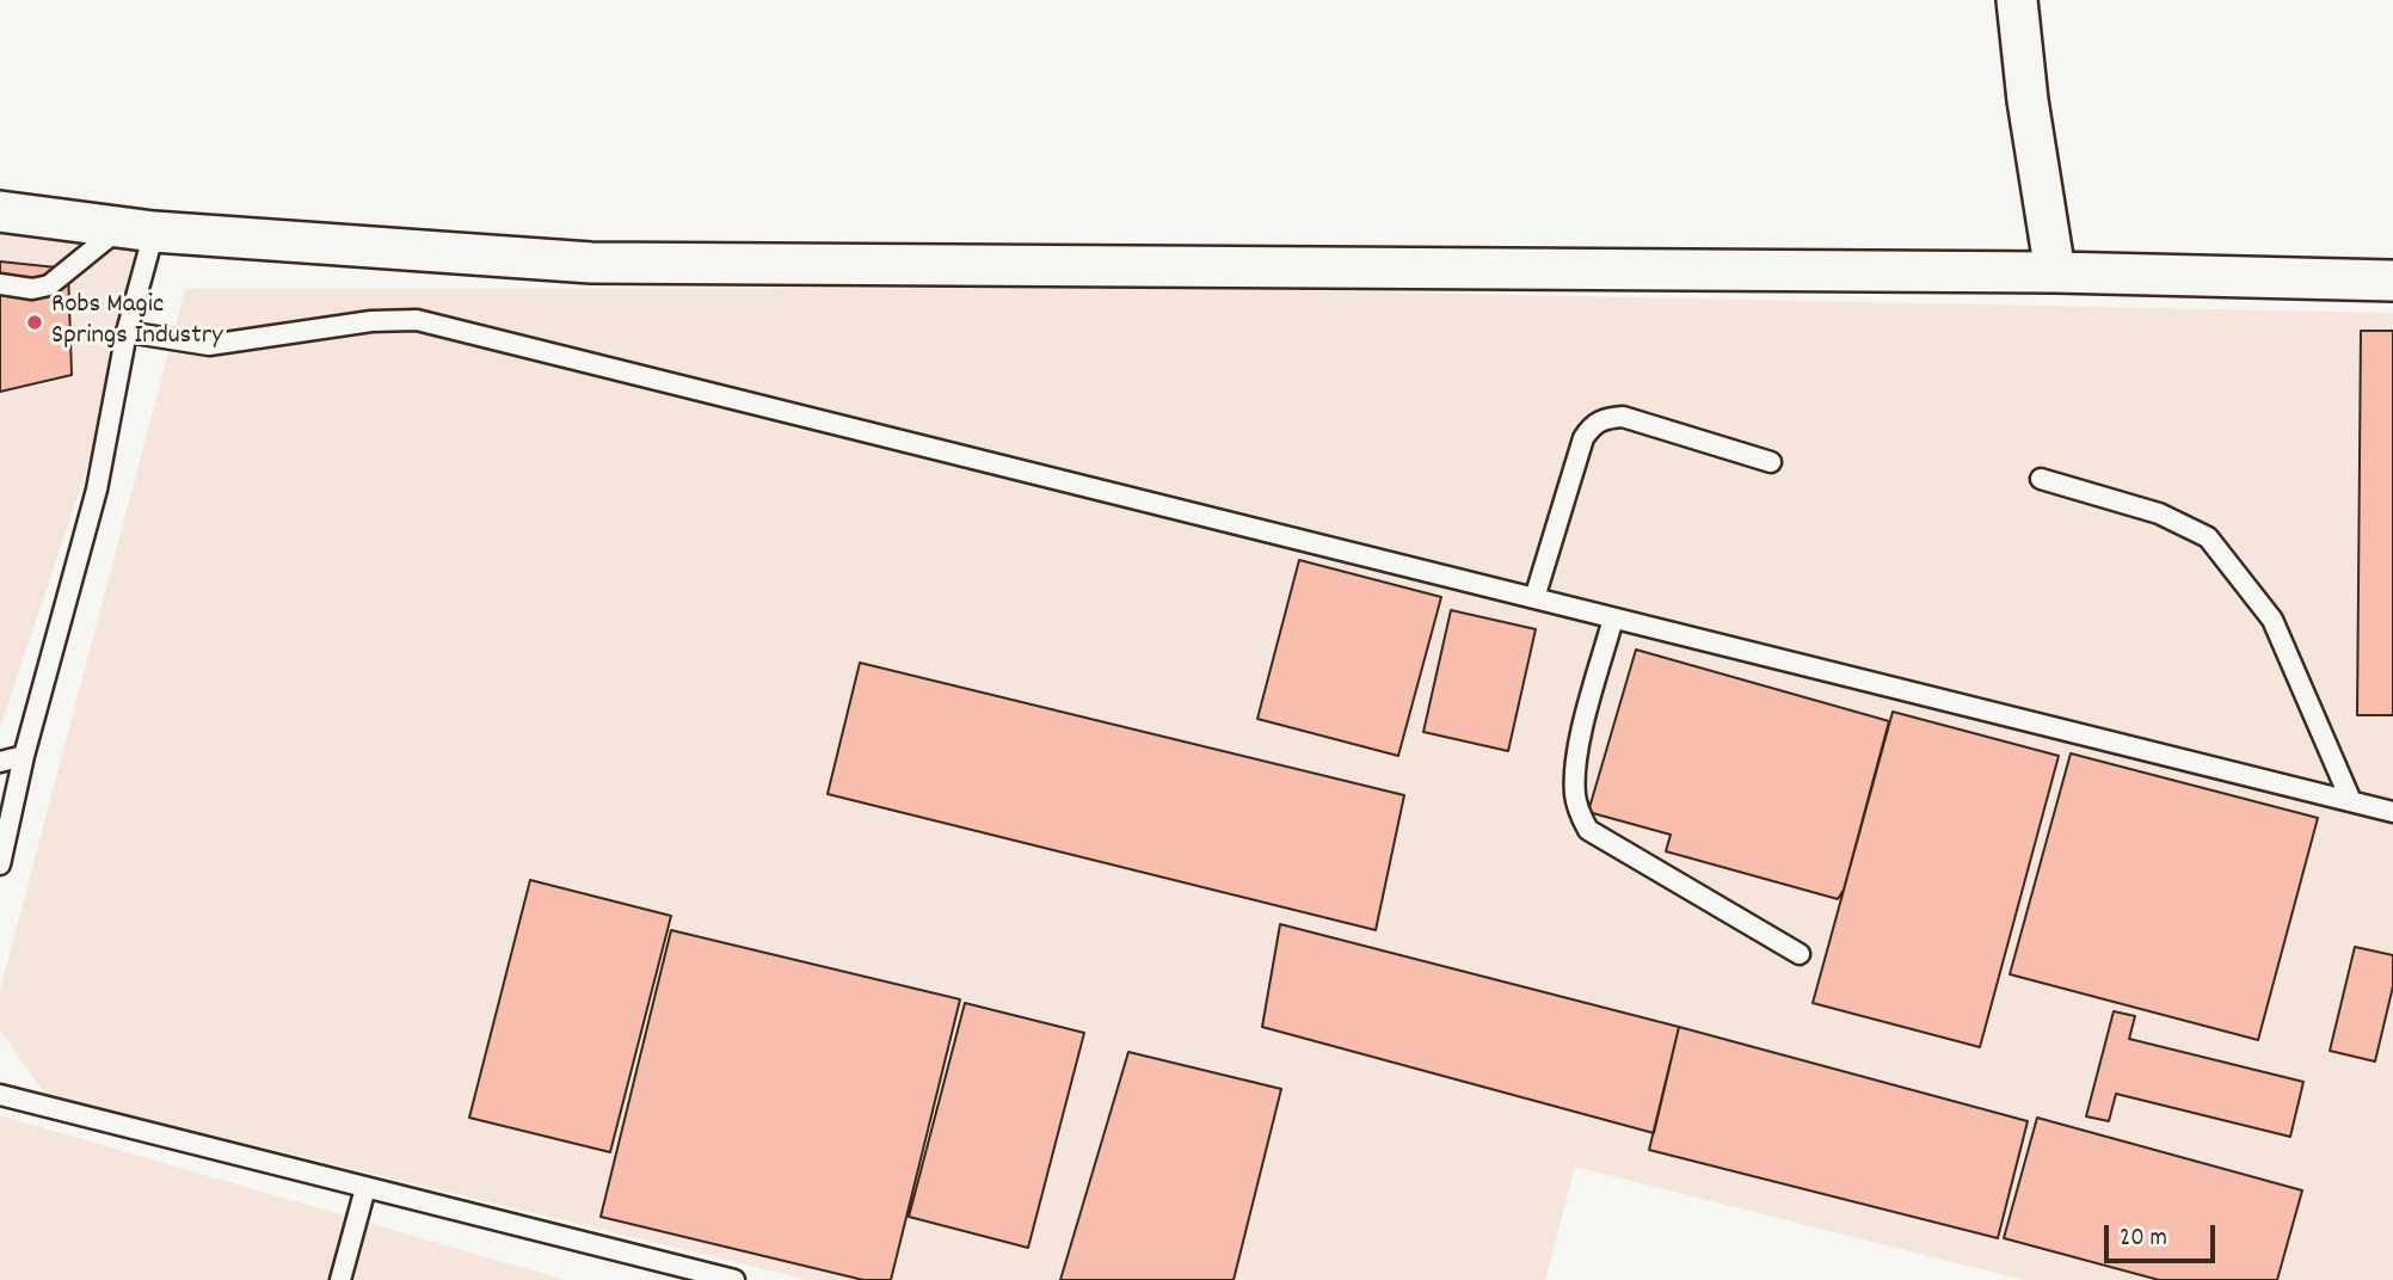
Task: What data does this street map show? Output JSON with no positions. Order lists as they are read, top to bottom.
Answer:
{
  "places": ["Robs Magic Springs Industry"],
  "scale_bar": "20 m"
}
